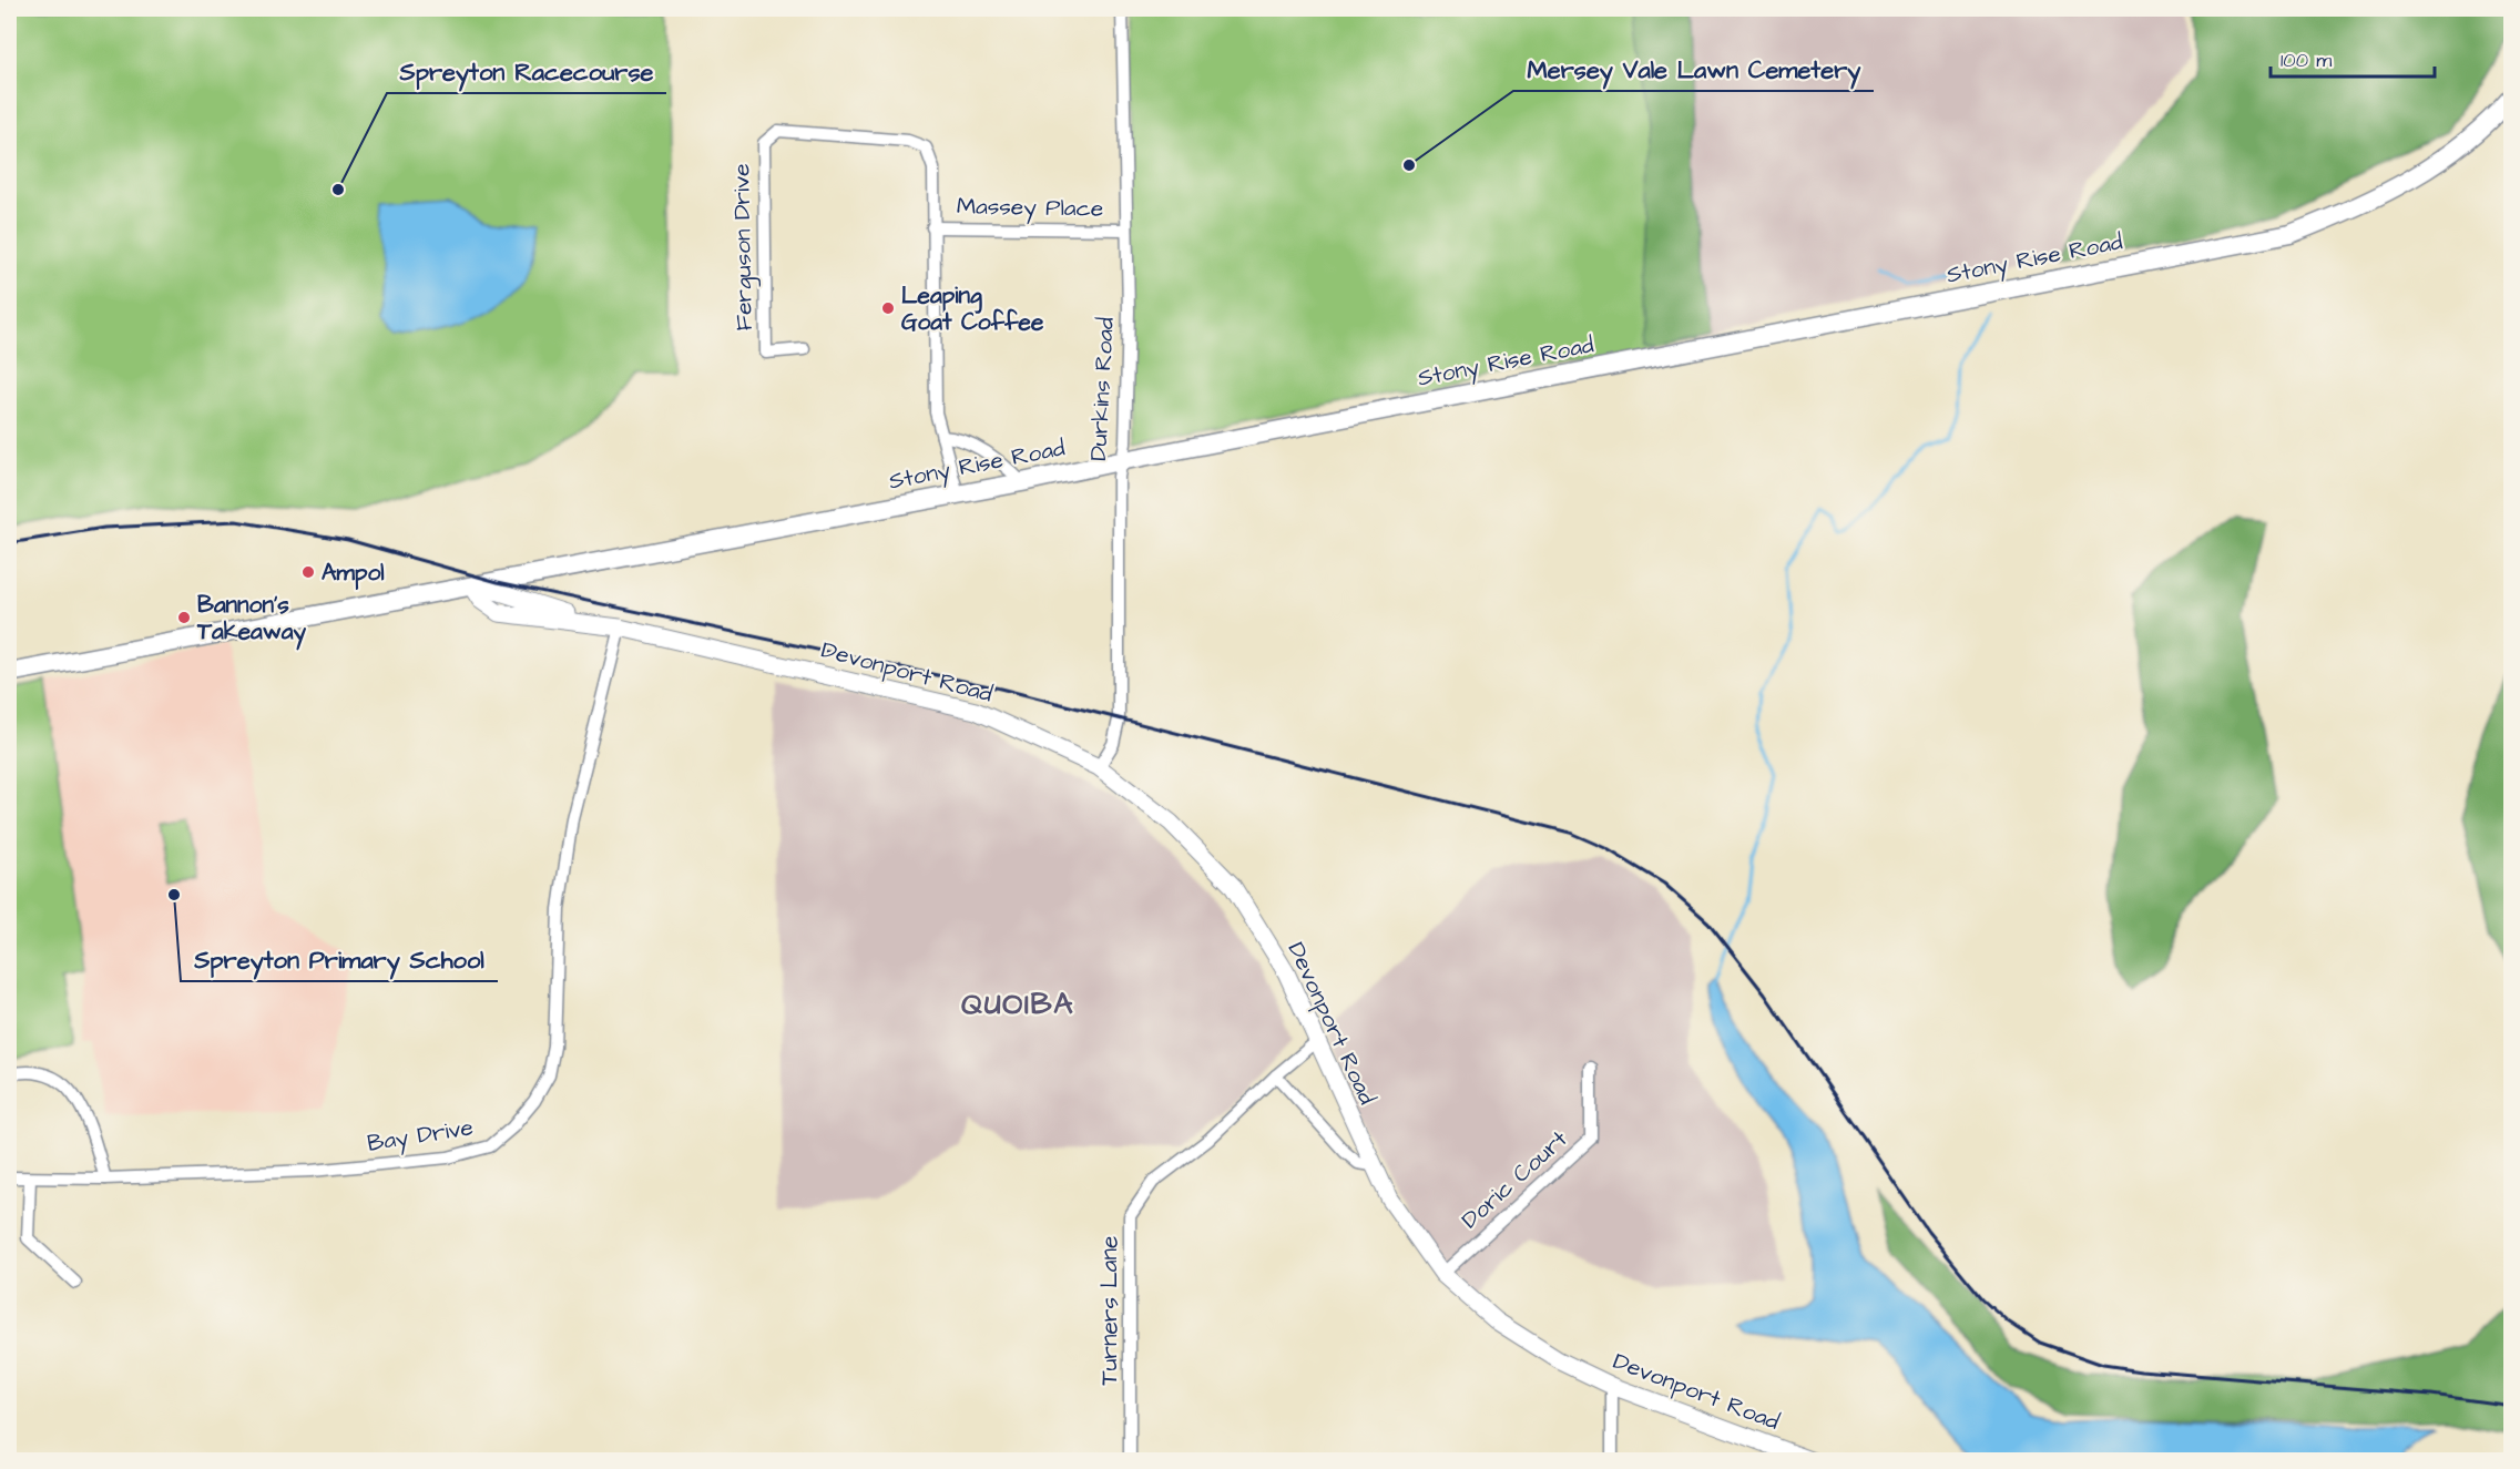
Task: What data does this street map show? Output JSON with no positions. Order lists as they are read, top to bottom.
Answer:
{
  "streets": {
    "main road": ["Stony Rise Road", "Devonport Road"],
    "street": [
      "Massey Place",
      "Ferguson Drive",
      "Durkins Road",
      "Bay Drive",
      "Doric Court",
      "Turners Lane"
    ]
  },
  "crossings": [
    ["Massey Place", "Ferguson Drive"],
    ["Massey Place", "Durkins Road"],
    ["Ferguson Drive", "Stony Rise Road"],
    ["Stony Rise Road", "Durkins Road"],
    ["Stony Rise Road", "Devonport Road"],
    ["Durkins Road", "Devonport Road"],
    ["Devonport Road", "Bay Drive"],
    ["Devonport Road", "Doric Court"],
    ["Devonport Road", "Turners Lane"]
  ],
  "districts": ["QUOIBA"],
  "places": [
    "Mersey Vale Lawn Cemetery",
    "Spreyton Racecourse",
    "Leaping Goat Coffee",
    "Ampol",
    "Bannon's Takeaway",
    "Spreyton Primary School"
  ],
  "scale_bar": "100 m"
}
